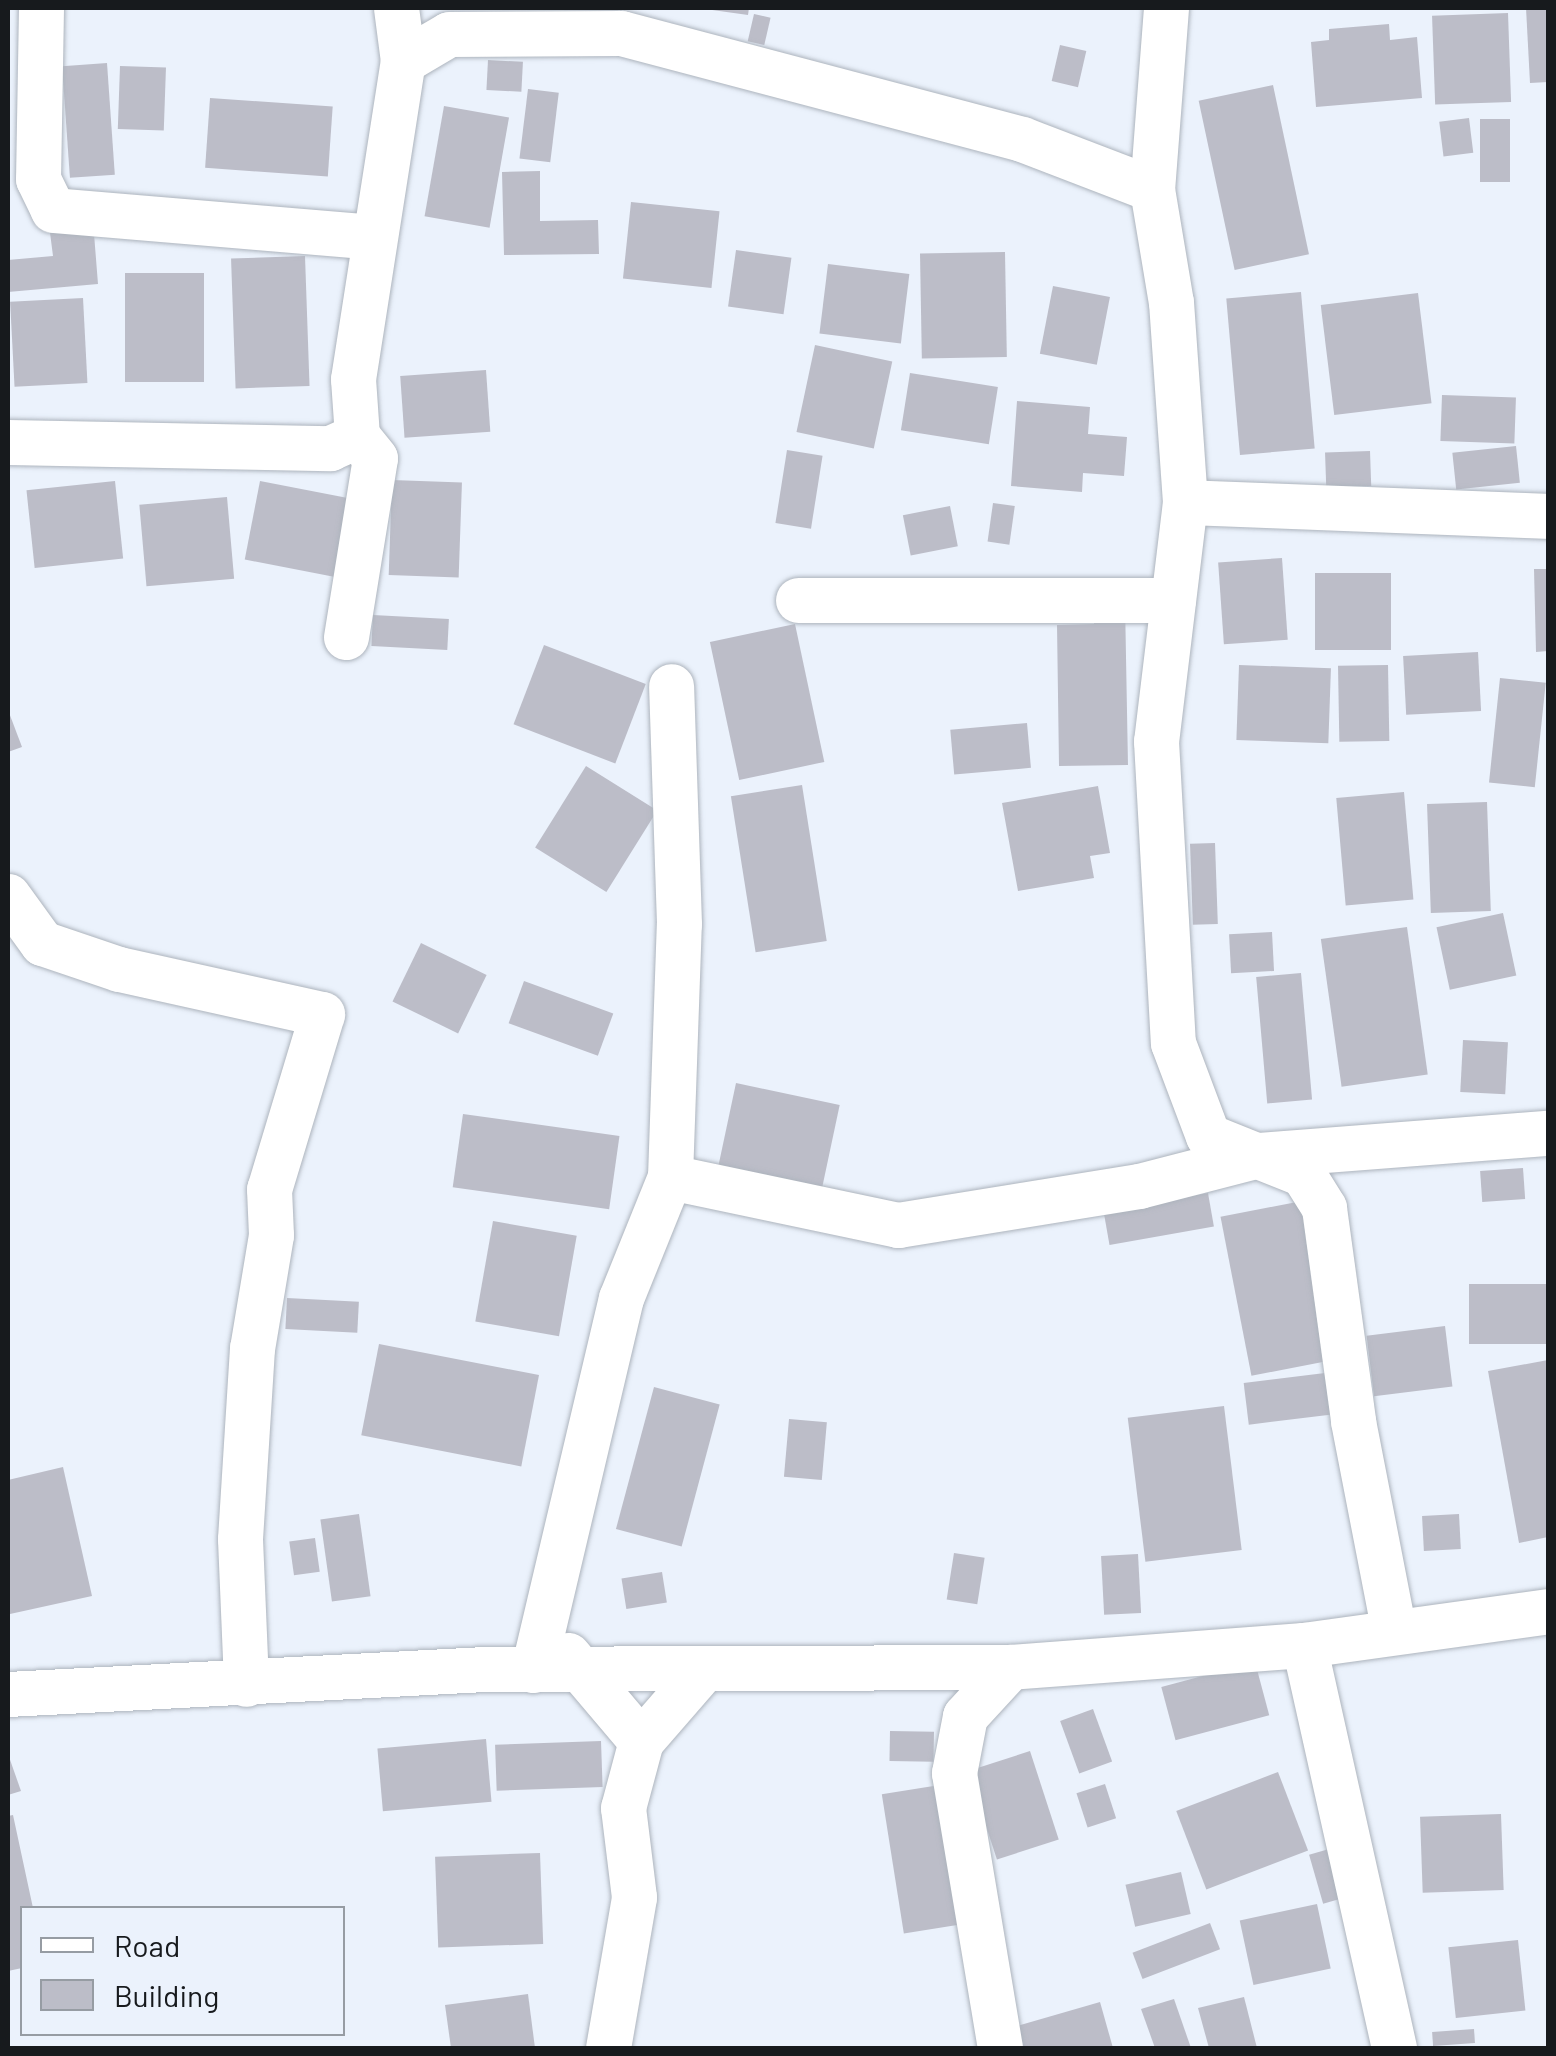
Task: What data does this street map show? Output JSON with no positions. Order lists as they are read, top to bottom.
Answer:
{
  "legend": ["Road", "Building"]
}
